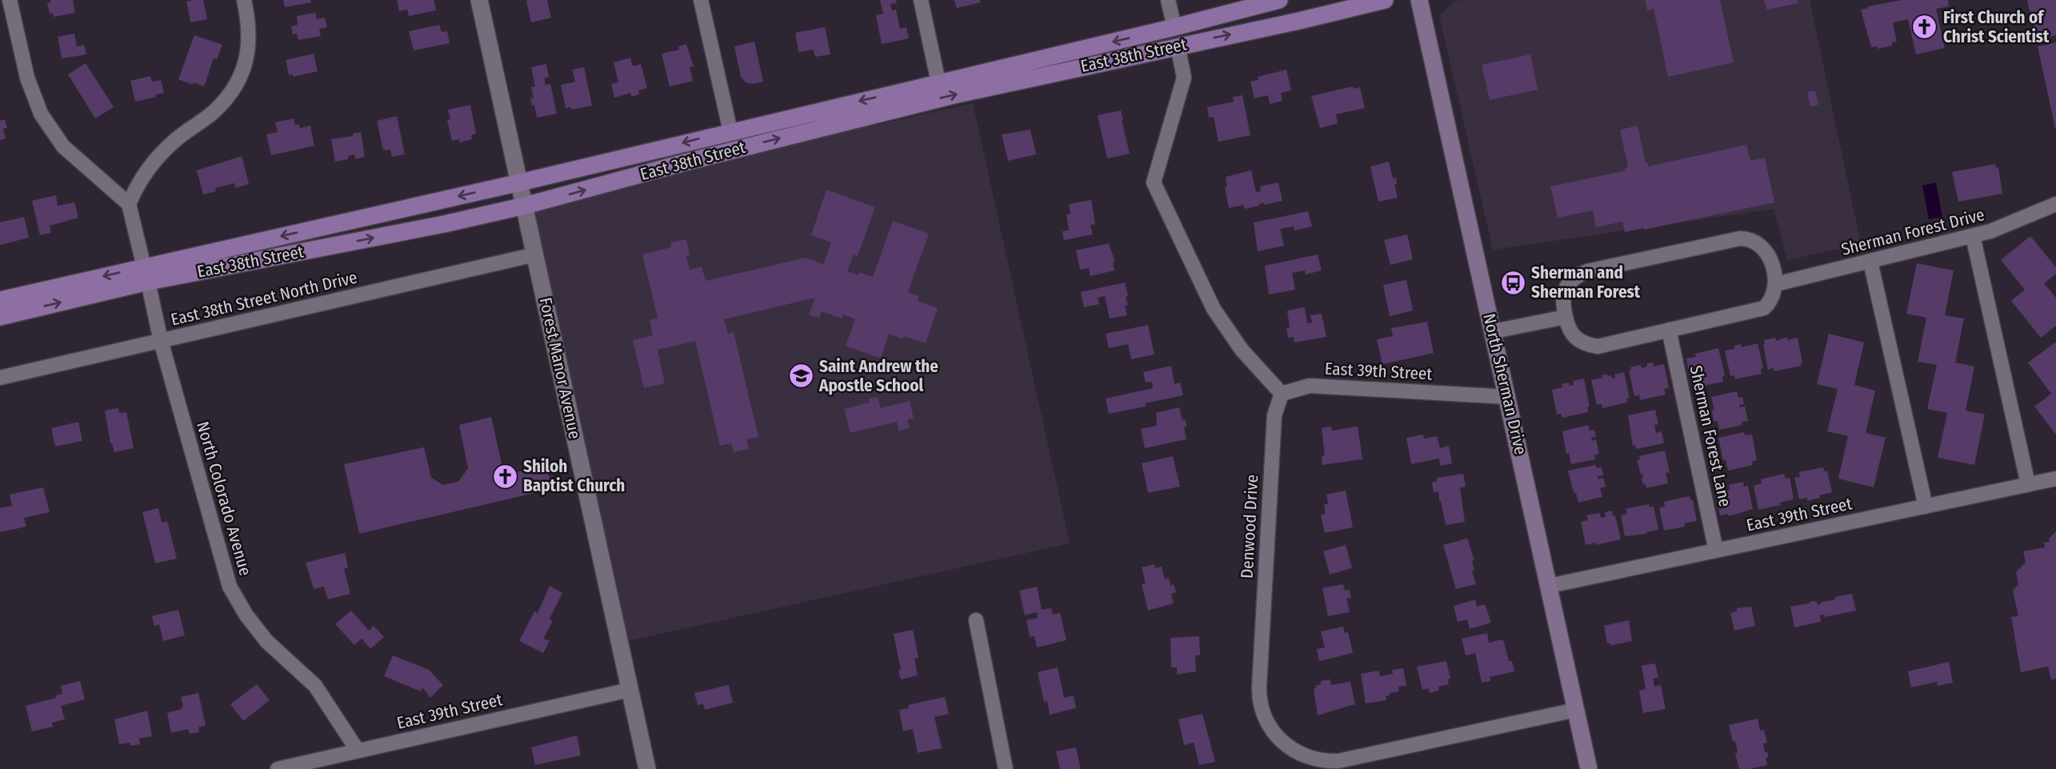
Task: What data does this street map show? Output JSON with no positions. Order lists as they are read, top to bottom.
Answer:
{
  "streets": {
    "main road": ["East 38th Street", "North Sherman Drive"],
    "street": [
      "Sherman Forest Drive",
      "East 38th Street North Drive",
      "Forest Manor Avenue",
      "East 39th Street",
      "Sherman Forest Lane",
      "North Colorado Avenue",
      "Denwood Drive"
    ]
  },
  "crossings": [
    ["East 38th Street", "Forest Manor Avenue"],
    ["East 38th Street", "North Colorado Avenue"],
    ["East 38th Street North Drive", "Forest Manor Avenue"],
    ["East 38th Street North Drive", "North Colorado Avenue"],
    ["Forest Manor Avenue", "East 39th Street"],
    ["East 39th Street", "North Sherman Drive"],
    ["East 39th Street", "Sherman Forest Lane"],
    ["East 39th Street", "North Colorado Avenue"],
    ["East 39th Street", "Denwood Drive"],
    ["North Sherman Drive", "Denwood Drive"]
  ],
  "places": {
    "church": ["First Church of Christ Scientist", "Shiloh Baptist Church"],
    "bus stop": ["Sherman and Sherman Forest"],
    "school or university": ["Saint Andrew the Apostle School"]
  }
}
